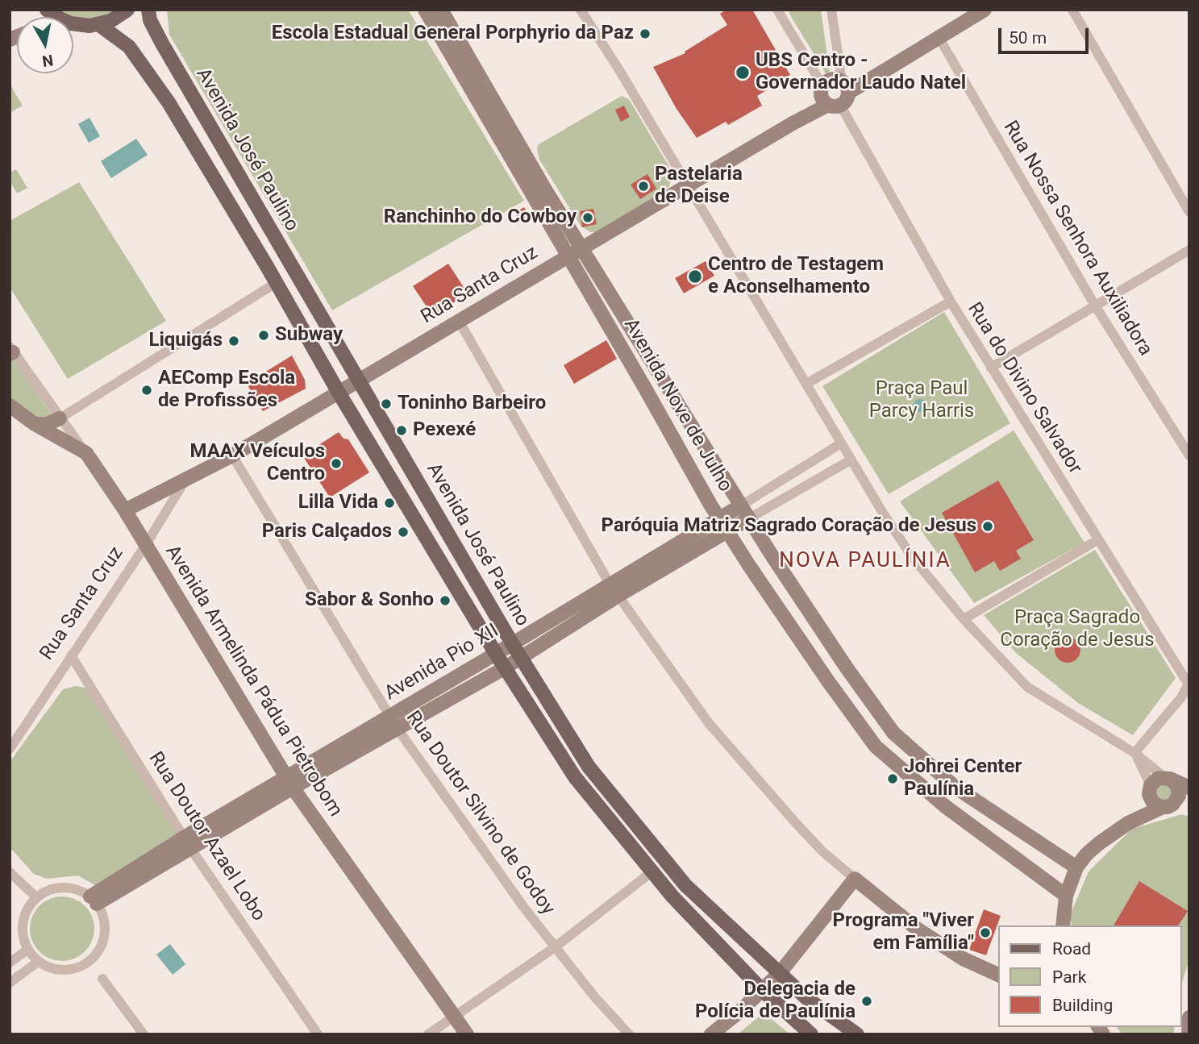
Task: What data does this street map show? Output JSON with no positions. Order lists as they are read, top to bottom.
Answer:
{
  "streets": {
    "main road": ["Avenida José Paulino"],
    "street": [
      "Rua Nossa Senhora Auxiliadora",
      "Rua Santa Cruz",
      "Rua do Divino Salvador",
      "Avenida Nove de Julho",
      "Avenida Pio XII",
      "Avenida Armelinda Pádua Pietrobom",
      "Rua Doutor Silvino de Godoy",
      "Rua Doutor Azael Lobo"
    ]
  },
  "crossings": [
    ["Avenida José Paulino", "Rua Santa Cruz"],
    ["Avenida José Paulino", "Avenida Pio XII"],
    ["Rua Santa Cruz", "Rua do Divino Salvador"],
    ["Rua Santa Cruz", "Avenida Nove de Julho"],
    ["Rua Santa Cruz", "Avenida Armelinda Pádua Pietrobom"],
    ["Rua Santa Cruz", "Rua Doutor Silvino de Godoy"],
    ["Rua Santa Cruz", "Rua Doutor Azael Lobo"],
    ["Avenida Nove de Julho", "Avenida Pio XII"],
    ["Avenida Pio XII", "Avenida Armelinda Pádua Pietrobom"],
    ["Avenida Pio XII", "Rua Doutor Silvino de Godoy"],
    ["Avenida Pio XII", "Rua Doutor Azael Lobo"]
  ],
  "districts": ["NOVA PAULÍNIA"],
  "parks": ["Praça Paul Parcy Harris", "Praça Sagrado Coração de Jesus"],
  "places": [
    "Escola Estadual General Porphyrio da Paz",
    "UBS Centro - Governador Laudo Natel",
    "Pastelaria de Deise",
    "Ranchinho do Cowboy",
    "Centro de Testagem e Aconselhamento",
    "Subway",
    "Liquigás",
    "AEComp Escola de Profissões",
    "Toninho Barbeiro",
    "Pexexé",
    "MAAX Veículos Centro",
    "Lilla Vida",
    "Paróquia Matriz Sagrado Coração de Jesus",
    "Paris Calçados",
    "Sabor & Sonho",
    "Johrei Center Paulínia",
    "Programa \"Viver em Família\"",
    "Delegacia de Polícia de Paulínia"
  ],
  "legend": ["Road", "Park", "Building"],
  "scale_bar": "50 m",
  "north": "bottom"
}
